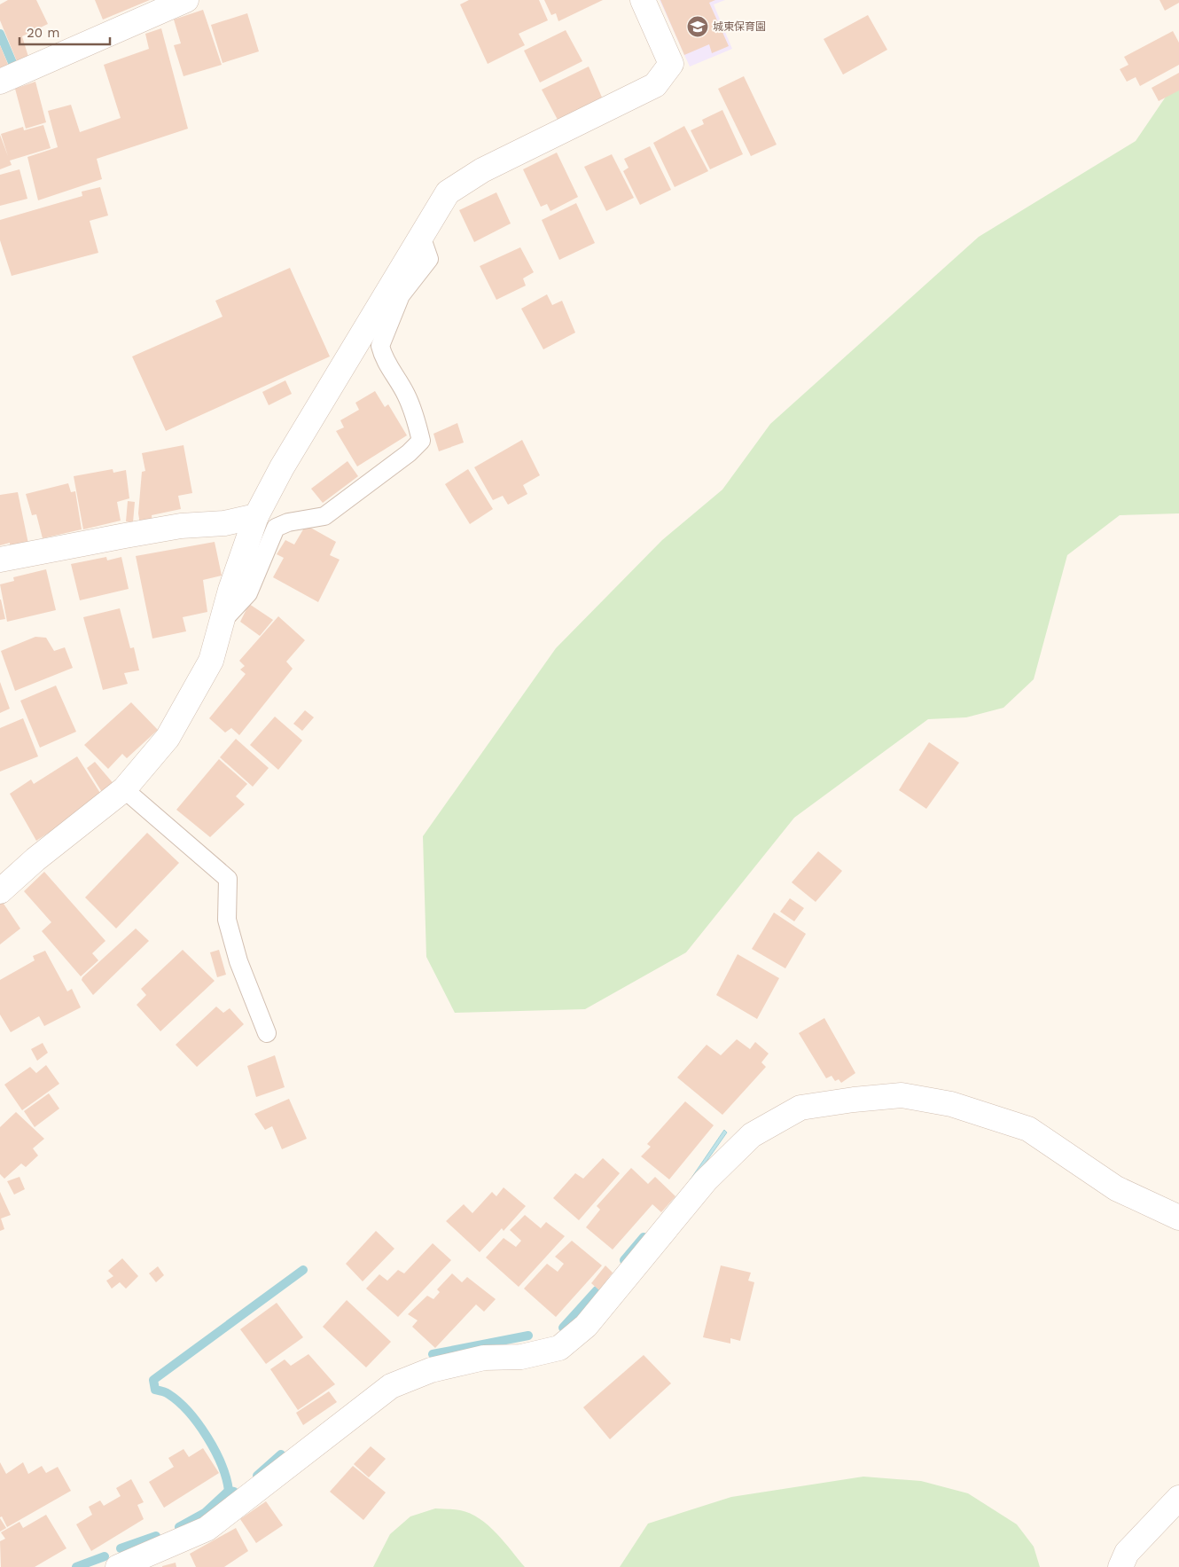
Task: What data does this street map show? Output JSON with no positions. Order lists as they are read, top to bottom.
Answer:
{
  "places": {
    "school or university": ["城東保育園"]
  },
  "scale_bar": "20 m"
}
